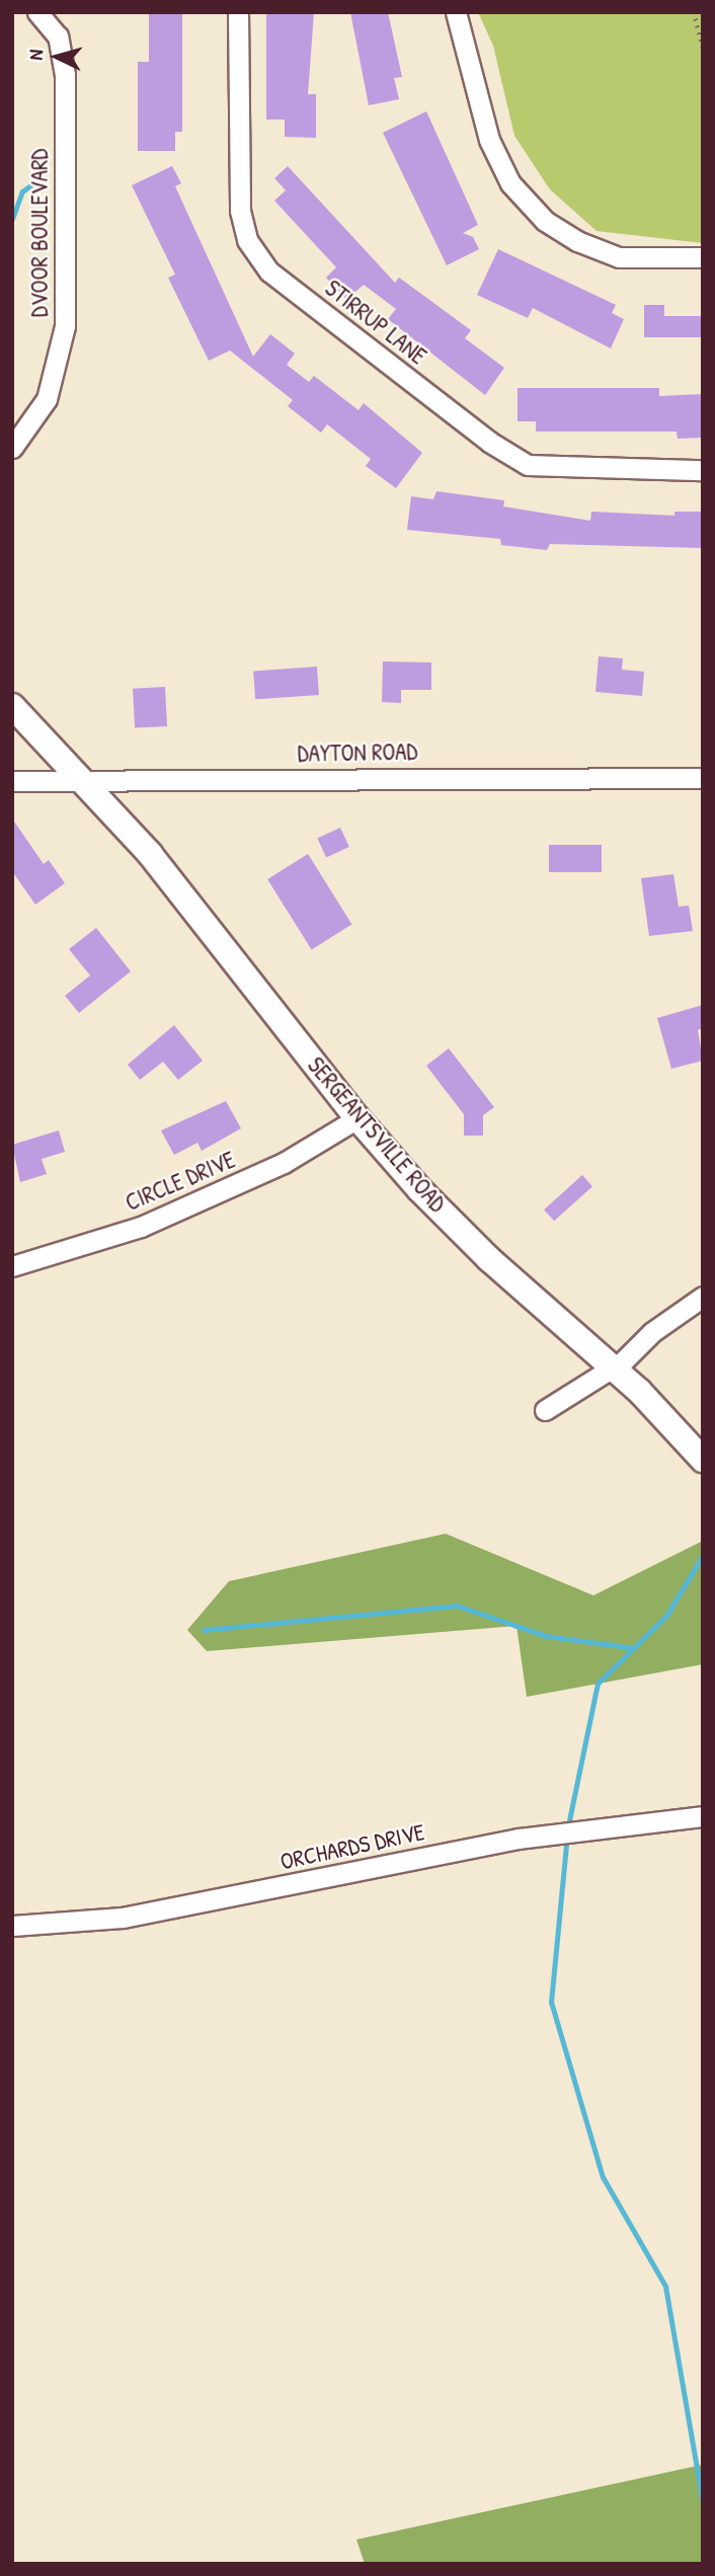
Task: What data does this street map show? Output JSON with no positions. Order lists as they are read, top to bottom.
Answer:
{
  "streets": {
    "main road": ["SERGEANTSVILLE ROAD"],
    "street": [
      "DVOOR BOULEVARD",
      "STIRRUP LANE",
      "DAYTON ROAD",
      "CIRCLE DRIVE",
      "ORCHARDS DRIVE"
    ]
  },
  "crossings": [
    ["DAYTON ROAD", "SERGEANTSVILLE ROAD"],
    ["SERGEANTSVILLE ROAD", "CIRCLE DRIVE"]
  ],
  "north": "left"
}
